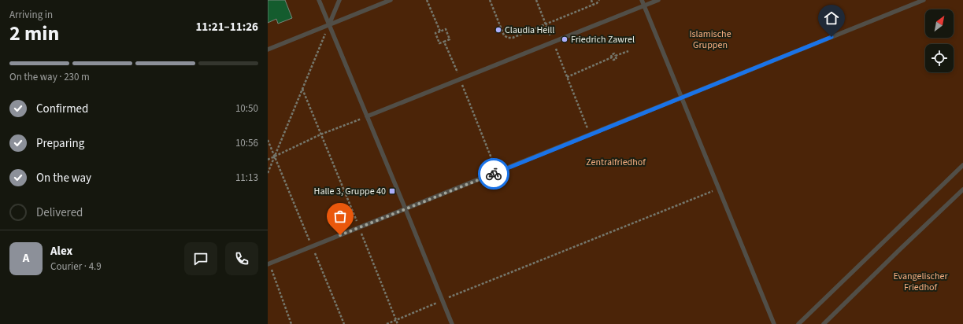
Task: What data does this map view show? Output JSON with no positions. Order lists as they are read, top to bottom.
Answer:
{
  "parks": ["Islamische Gruppen", "Zentralfriedhof", "Evangelischer Friedhof"],
  "places": {
    "other": ["Claudia Heill", "Friedrich Zawrel"],
    "transit": ["Halle 3, Gruppe 40"]
  },
  "north": "top right",
  "page": {
    "heading": ["2 min", "Arriving in", "11:21–11:26"],
    "panel": ["Alex", "Courier · 4.9"],
    "bar": "On the way · 230 m",
    "list": [
      ["Confirmed", "10:50"],
      ["Preparing", "10:56"],
      ["On the way", "11:13"],
      "Delivered"
    ],
    "round": "A"
  }
}
